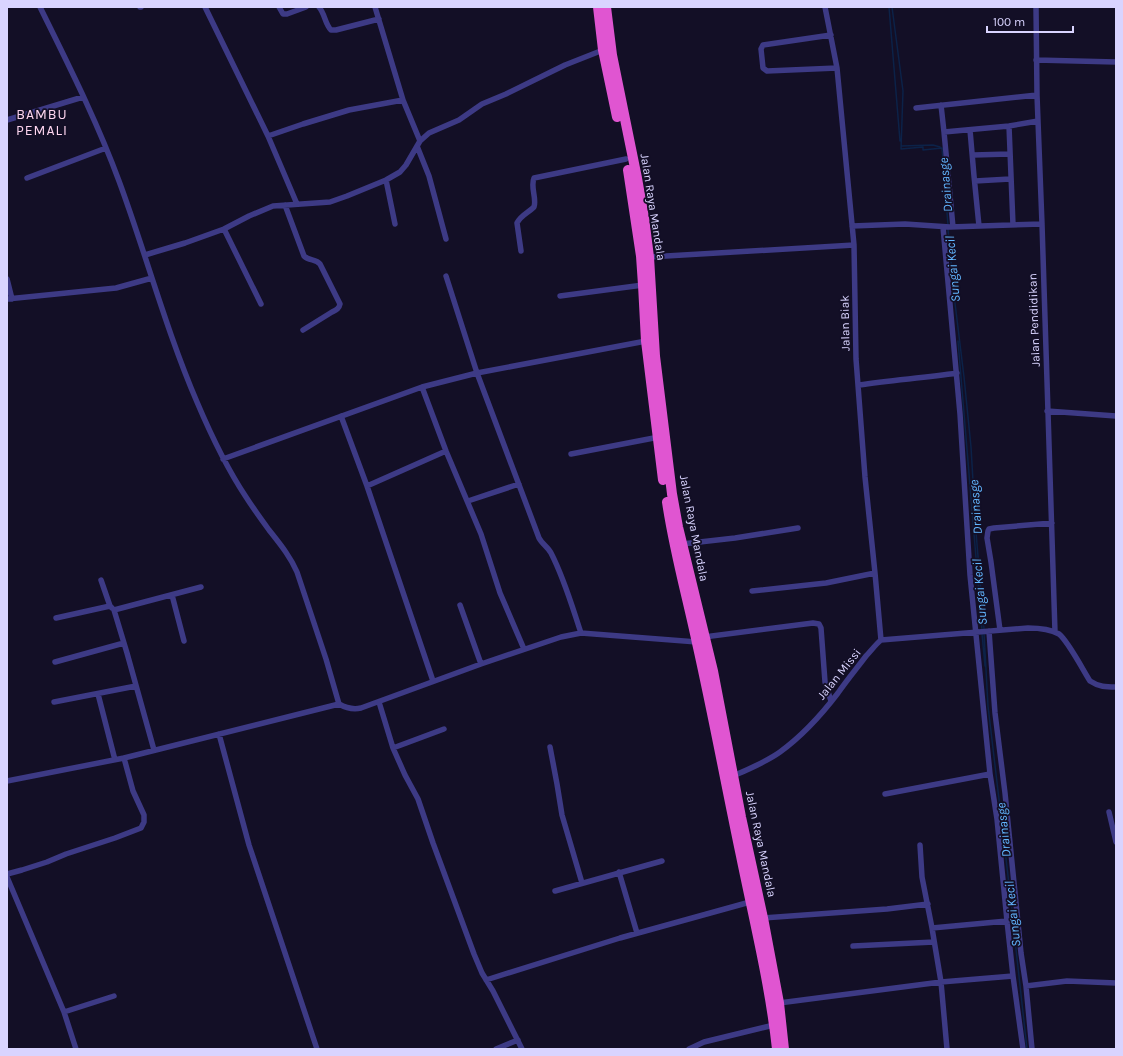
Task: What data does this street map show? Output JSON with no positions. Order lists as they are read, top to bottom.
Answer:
{
  "streets": {
    "highway": ["Jalan Raya Mandala"],
    "street": ["Jalan Pendidikan", "Jalan Biak", "Jalan Missi"]
  },
  "crossings": [
    ["Jalan Raya Mandala", "Jalan Missi"],
    ["Jalan Biak", "Jalan Missi"]
  ],
  "districts": ["BAMBU PEMALI"],
  "water": ["Drainasge", "Sungai Kecil"],
  "scale_bar": "100 m"
}
